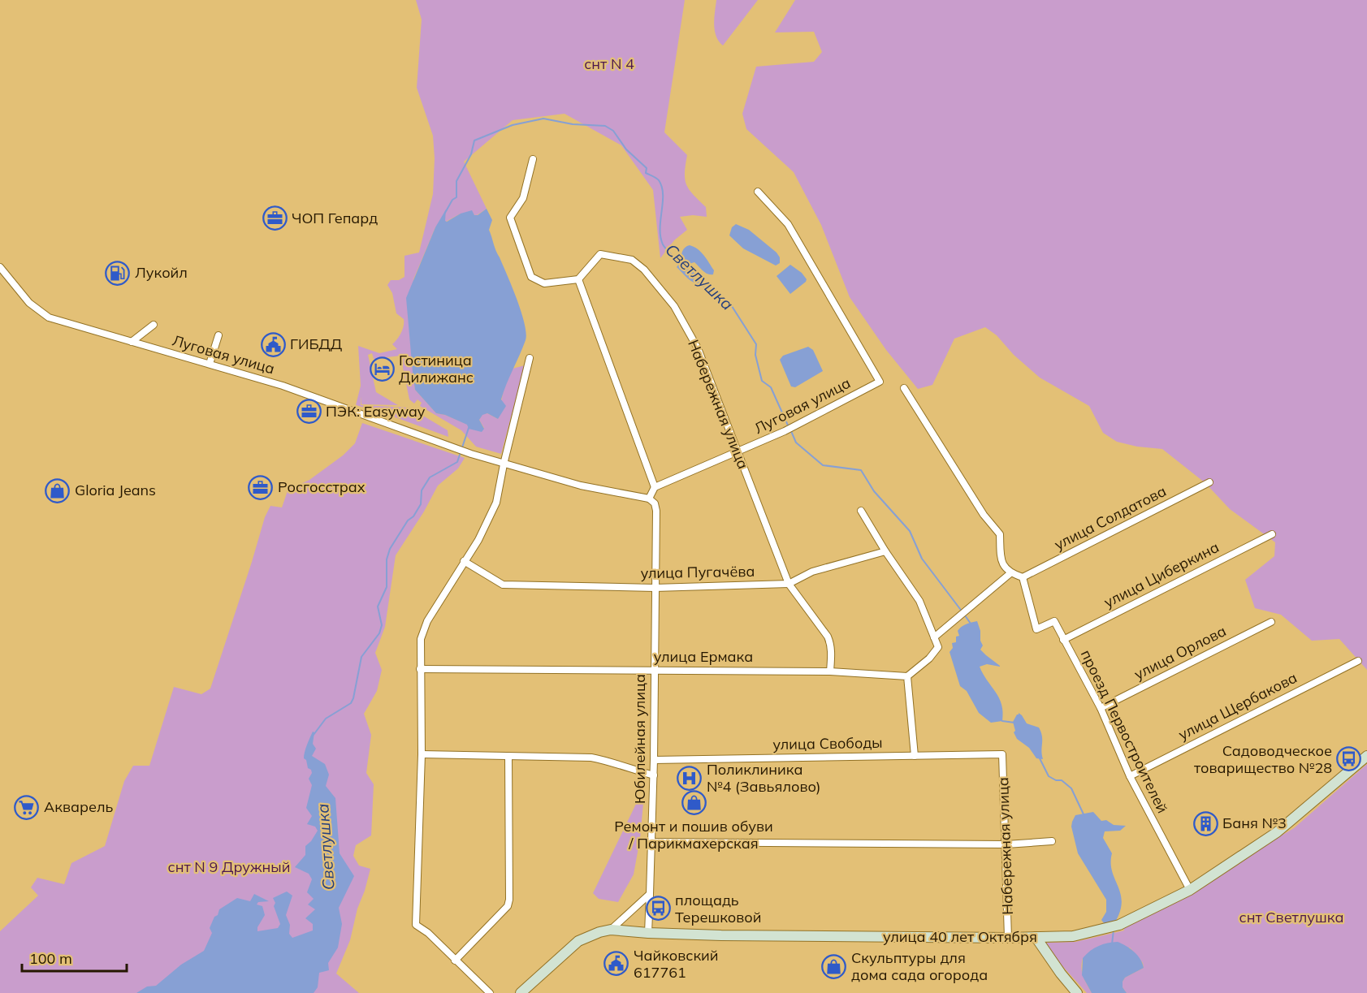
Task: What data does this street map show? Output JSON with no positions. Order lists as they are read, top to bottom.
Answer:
{
  "streets": {
    "main road": ["улица 40 лет Октября"],
    "street": [
      "Луговая улица",
      "Набережная улица",
      "улица Солдатова",
      "улица Пугачёва",
      "улица Циберкина",
      "улица Орлова",
      "улица Ермака",
      "улица Щербакова",
      "проезд Первостроителей",
      "Юбилейная улица",
      "улица Свободы"
    ]
  },
  "crossings": [
    ["Луговая улица", "Набережная улица"],
    ["Набережная улица", "улица Пугачёва"],
    ["Набережная улица", "улица Ермака"],
    ["Набережная улица", "улица Свободы"],
    ["Набережная улица", "улица 40 лет Октября"],
    ["улица Солдатова", "проезд Первостроителей"],
    ["улица Пугачёва", "Юбилейная улица"],
    ["улица Циберкина", "проезд Первостроителей"],
    ["улица Орлова", "проезд Первостроителей"],
    ["улица Ермака", "Юбилейная улица"],
    ["улица Щербакова", "проезд Первостроителей"],
    ["проезд Первостроителей", "улица 40 лет Октября"],
    ["Юбилейная улица", "улица Свободы"],
    ["Юбилейная улица", "улица 40 лет Октября"]
  ],
  "water": ["Светлушка"],
  "parks": ["снт N 4", "снт N 9 Дружный", "снт Светлушка"],
  "places": {
    "office": ["ЧОП Гепард", "ПЭК: Easyway", "Росгосстрах"],
    "fuel station": ["Лукойл"],
    "public building": ["ГИБДД", "Чайковский 617761"],
    "hotel": ["Гостиница Дилижанс"],
    "shop": ["Gloria Jeans", "Ремонт и пошив обуви / Парикмахерская", "Скульптуры для дома сада огорода"],
    "bus stop": ["Садоводческое товарищество №28", "площадь Терешковой"],
    "hospital": ["Поликлиника №4 (Завьялово)"],
    "supermarket": ["Акварель"],
    "building": ["Баня №3"]
  },
  "scale_bar": "100 m"
}
